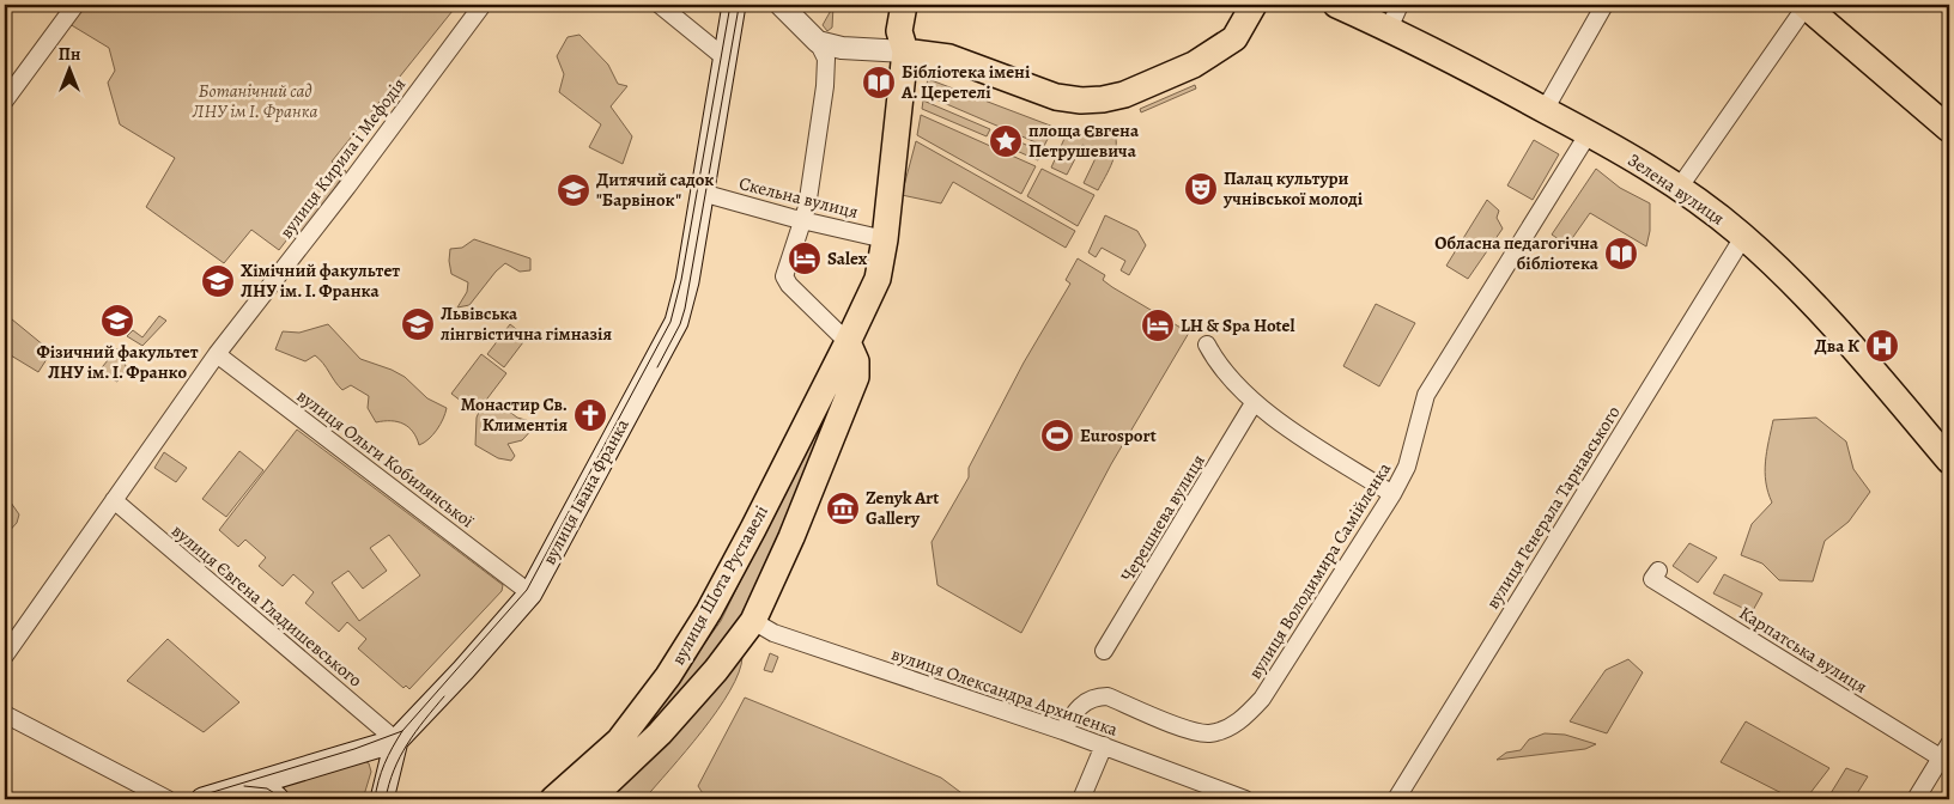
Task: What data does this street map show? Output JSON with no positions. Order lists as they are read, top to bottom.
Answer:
{
  "streets": {
    "main road": ["Зелена вулиця", "вулиця Івана Франка", "вулиця Шота Руставелі"],
    "street": [
      "вулиця Кирила і Мефодія",
      "Скельна вулиця",
      "вулиця Ольги Кобилянської",
      "вулиця Генерала Тарнавського",
      "Черешнева вулиця",
      "вулиця Володимира Самійленка",
      "вулиця Євгена Гладишевського",
      "Карпатська вулиця",
      "вулиця Олександра Архипенка"
    ]
  },
  "crossings": [
    ["вулиця Кирила і Мефодія", "вулиця Ольги Кобилянської"],
    ["вулиця Кирила і Мефодія", "вулиця Євгена Гладишевського"],
    ["Зелена вулиця", "вулиця Генерала Тарнавського"],
    ["Зелена вулиця", "вулиця Володимира Самійленка"],
    ["Скельна вулиця", "вулиця Івана Франка"],
    ["Скельна вулиця", "вулиця Шота Руставелі"],
    ["вулиця Ольги Кобилянської", "вулиця Івана Франка"],
    ["вулиця Івана Франка", "вулиця Євгена Гладишевського"],
    ["вулиця Володимира Самійленка", "вулиця Олександра Архипенка"],
    ["вулиця Шота Руставелі", "вулиця Олександра Архипенка"]
  ],
  "parks": ["Ботанічний сад ЛНУ ім І. Франка"],
  "places": {
    "library": ["Бібліотека імені А. Церетелі", "Обласна педагогічна бібліотека"],
    "place": ["площа Євгена Петрушевича"],
    "theatre": ["Палац культури учнівської молоді"],
    "school or university": [
      "Дитячий садок \"Барвінок\"",
      "Хімічний факультет ЛНУ ім. І. Франка",
      "Фізичний факультет ЛНУ ім. І. Франко",
      "Львівська лінгвістична гімназія"
    ],
    "hotel": ["Salex", "LH & Spa Hotel"],
    "hospital": ["Два К"],
    "church": ["Монастир Св. Климентія"],
    "sports": ["Eurosport"],
    "museum": ["Zenyk Art Gallery"]
  },
  "north": "top"
}
